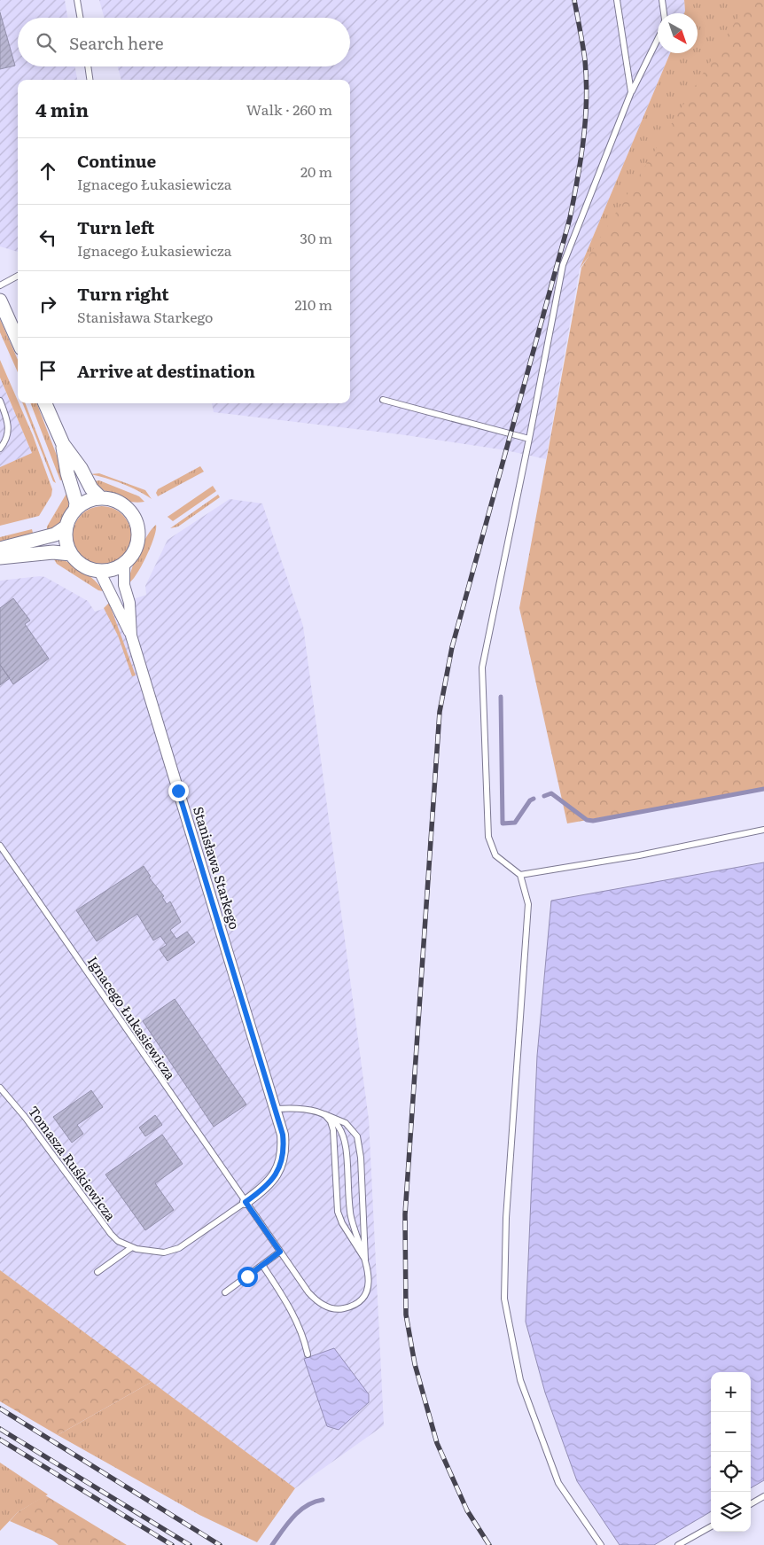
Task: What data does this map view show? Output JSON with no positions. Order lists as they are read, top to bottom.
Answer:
{
  "streets": {
    "street": ["Stanisława Starkego"],
    "lane": ["Ignacego Łukasiewicza", "Tomasza Ruśkiewicza"]
  },
  "crossings": [
    ["Stanisława Starkego", "Ignacego Łukasiewicza"],
    ["Stanisława Starkego", "Tomasza Ruśkiewicza"],
    ["Ignacego Łukasiewicza", "Tomasza Ruśkiewicza"]
  ],
  "north": "bottom right",
  "page": {
    "search": "Search here",
    "heading": ["4 min", "Walk · 260 m"],
    "list": [
      ["Continue", "Ignacego Łukasiewicza", "20 m"],
      ["Turn left", "Ignacego Łukasiewicza", "30 m"],
      ["Turn right", "Stanisława Starkego", "210 m"],
      "Arrive at destination"
    ],
    "map_buttons": ["+", "−"]
  }
}
